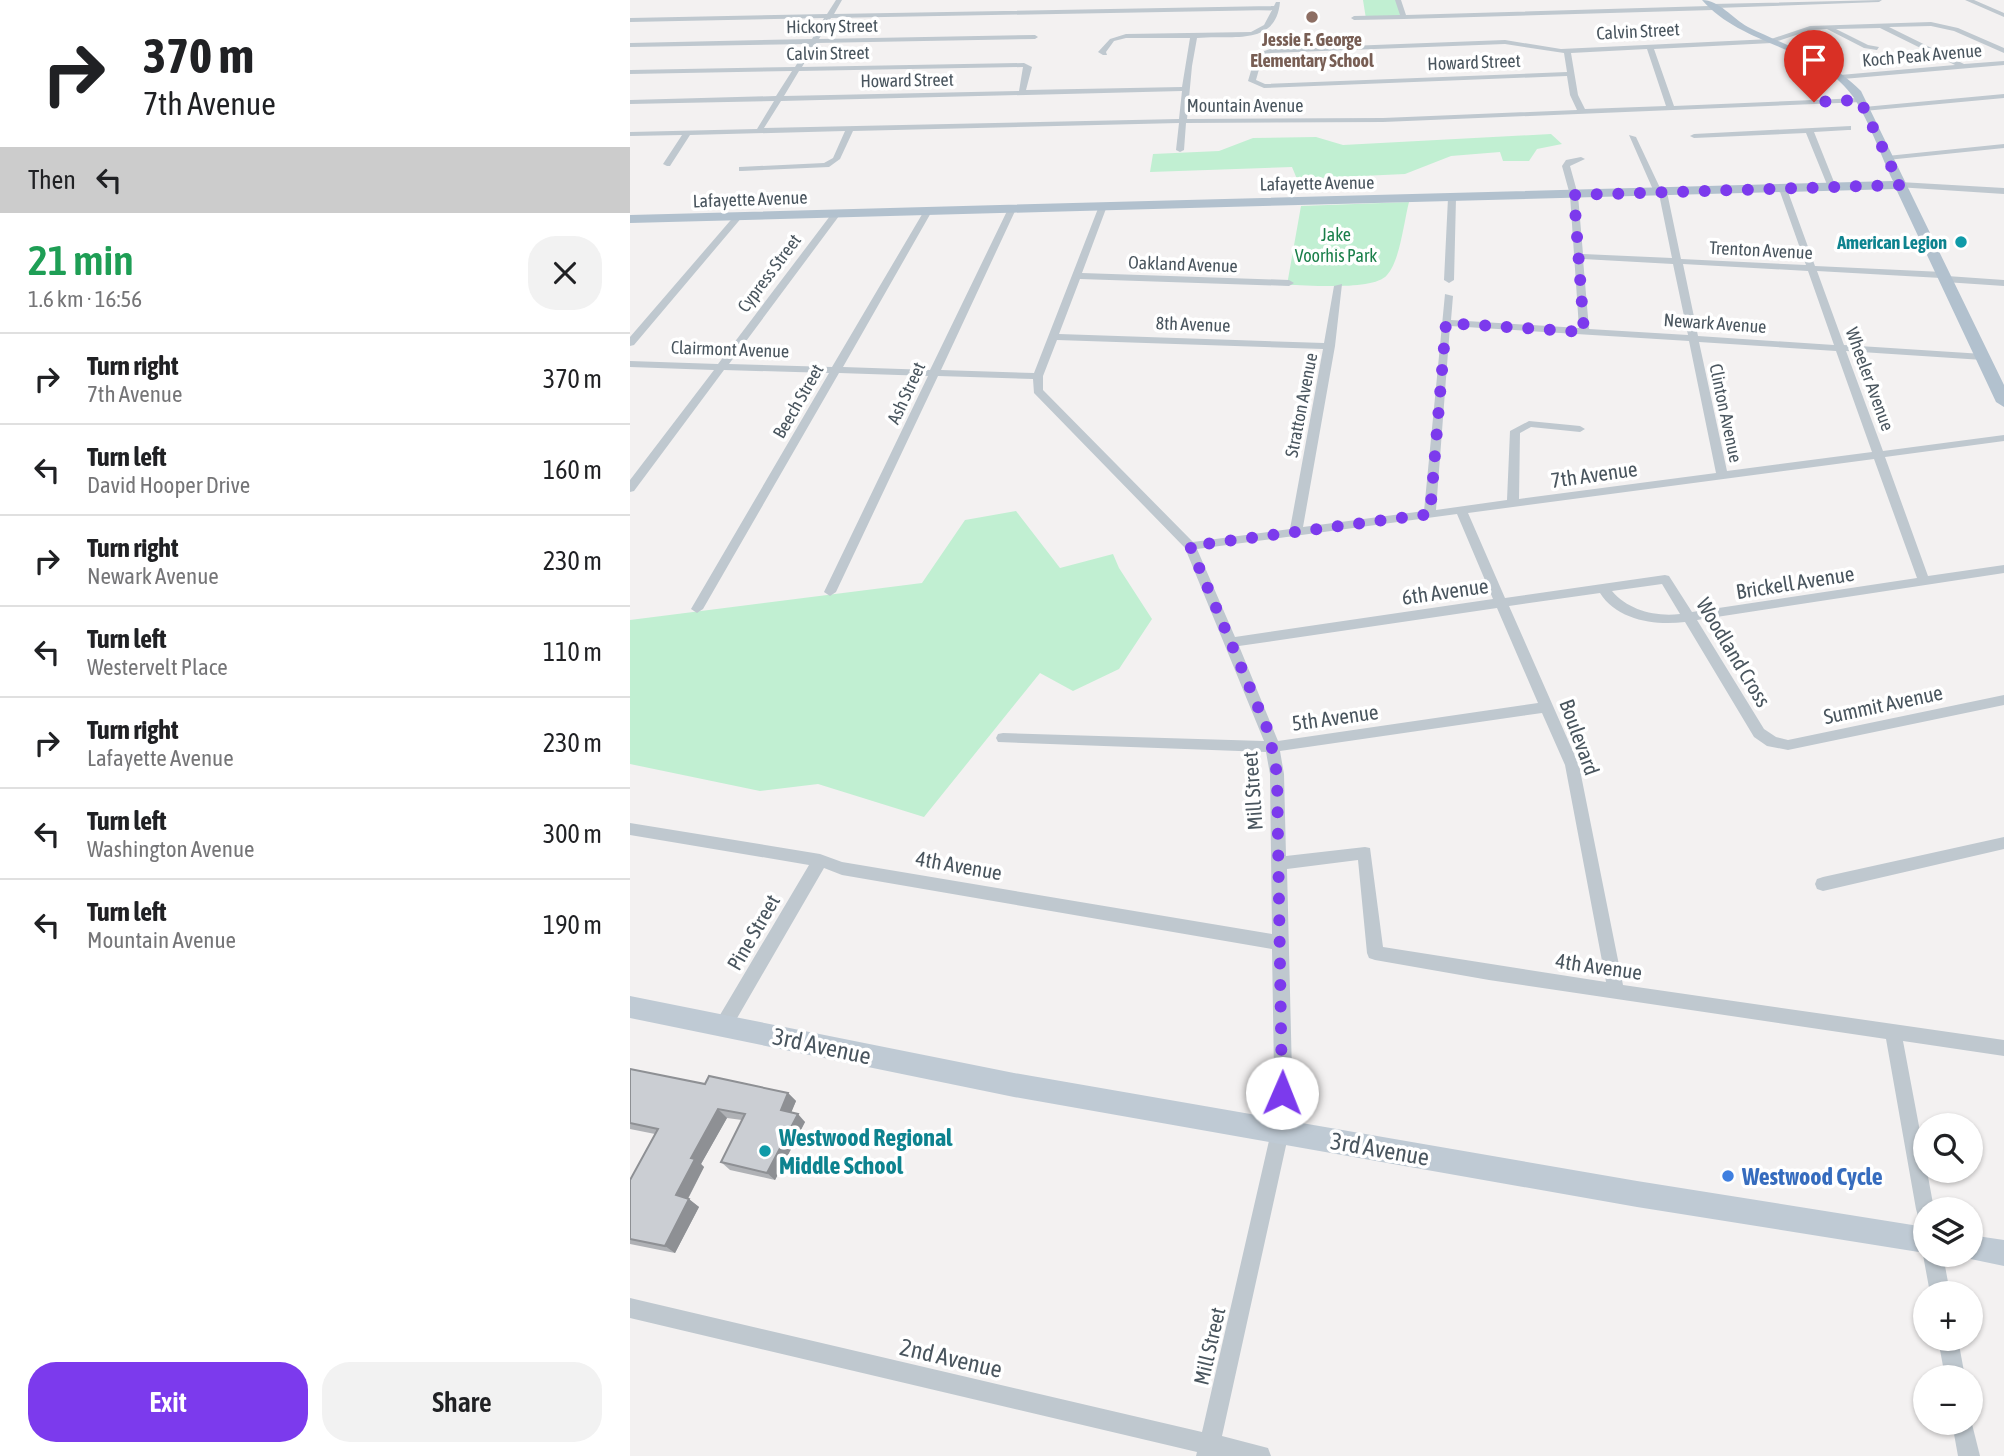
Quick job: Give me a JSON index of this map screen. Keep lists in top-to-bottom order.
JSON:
{
  "streets": {
    "main road": ["Lafayette Avenue", "3rd Avenue"],
    "street": [
      "Hickory Street",
      "Calvin Street",
      "Koch Peak Avenue",
      "Howard Street",
      "Mountain Avenue",
      "Trenton Avenue",
      "Oakland Avenue",
      "Cypress Street",
      "Newark Avenue",
      "8th Avenue",
      "Clairmont Avenue",
      "Wheeler Avenue",
      "Ash Street",
      "Beech Street",
      "Stratton Avenue",
      "Clinton Avenue",
      "7th Avenue",
      "Brickell Avenue",
      "6th Avenue",
      "Woodland Cross",
      "Summit Avenue",
      "5th Avenue",
      "Boulevard",
      "Mill Street",
      "4th Avenue",
      "Pine Street",
      "2nd Avenue"
    ]
  },
  "crossings": [
    ["Calvin Street", "Howard Street"],
    ["Lafayette Avenue", "Cypress Street"],
    ["Lafayette Avenue", "Wheeler Avenue"],
    ["Lafayette Avenue", "Ash Street"],
    ["Lafayette Avenue", "Beech Street"],
    ["Lafayette Avenue", "Clinton Avenue"],
    ["Trenton Avenue", "Wheeler Avenue"],
    ["Trenton Avenue", "Clinton Avenue"],
    ["Cypress Street", "Clairmont Avenue"],
    ["Newark Avenue", "Wheeler Avenue"],
    ["Newark Avenue", "Clinton Avenue"],
    ["8th Avenue", "Stratton Avenue"],
    ["Clairmont Avenue", "Ash Street"],
    ["Clairmont Avenue", "Beech Street"],
    ["Clairmont Avenue", "Mill Street"],
    ["Wheeler Avenue", "7th Avenue"],
    ["Wheeler Avenue", "Brickell Avenue"],
    ["Stratton Avenue", "7th Avenue"],
    ["Clinton Avenue", "7th Avenue"],
    ["7th Avenue", "Boulevard"],
    ["7th Avenue", "Mill Street"],
    ["Brickell Avenue", "6th Avenue"],
    ["Brickell Avenue", "Woodland Cross"],
    ["6th Avenue", "Woodland Cross"],
    ["6th Avenue", "Boulevard"],
    ["6th Avenue", "Mill Street"],
    ["Woodland Cross", "Summit Avenue"],
    ["5th Avenue", "Boulevard"],
    ["5th Avenue", "Mill Street"],
    ["Boulevard", "4th Avenue"],
    ["Mill Street", "4th Avenue"],
    ["Mill Street", "3rd Avenue"],
    ["Mill Street", "2nd Avenue"],
    ["4th Avenue", "Pine Street"],
    ["Pine Street", "3rd Avenue"]
  ],
  "parks": ["Jake Voorhis Park"],
  "places": [
    "Jessie F. George Elementary School",
    "American Legion",
    "Westwood Regional Middle School",
    "Westwood Cycle"
  ],
  "page": {
    "turn": ["370 m", "7th Avenue"],
    "then": "Then",
    "heading": ["21 min", "1.6 km · 16:56"],
    "list": [
      {
        "name": "Turn right",
        "note": "7th Avenue",
        "value": "370 m"
      },
      {
        "name": "Turn left",
        "note": "David Hooper Drive",
        "value": "160 m"
      },
      {
        "name": "Turn right",
        "note": "Newark Avenue",
        "value": "230 m"
      },
      {
        "name": "Turn left",
        "note": "Westervelt Place",
        "value": "110 m"
      },
      {
        "name": "Turn right",
        "note": "Lafayette Avenue",
        "value": "230 m"
      },
      {
        "name": "Turn left",
        "note": "Washington Avenue",
        "value": "300 m"
      },
      {
        "name": "Turn left",
        "note": "Mountain Avenue",
        "value": "190 m"
      }
    ],
    "map_buttons": ["+", "−"],
    "buttons": ["Exit", "Share"]
  }
}
